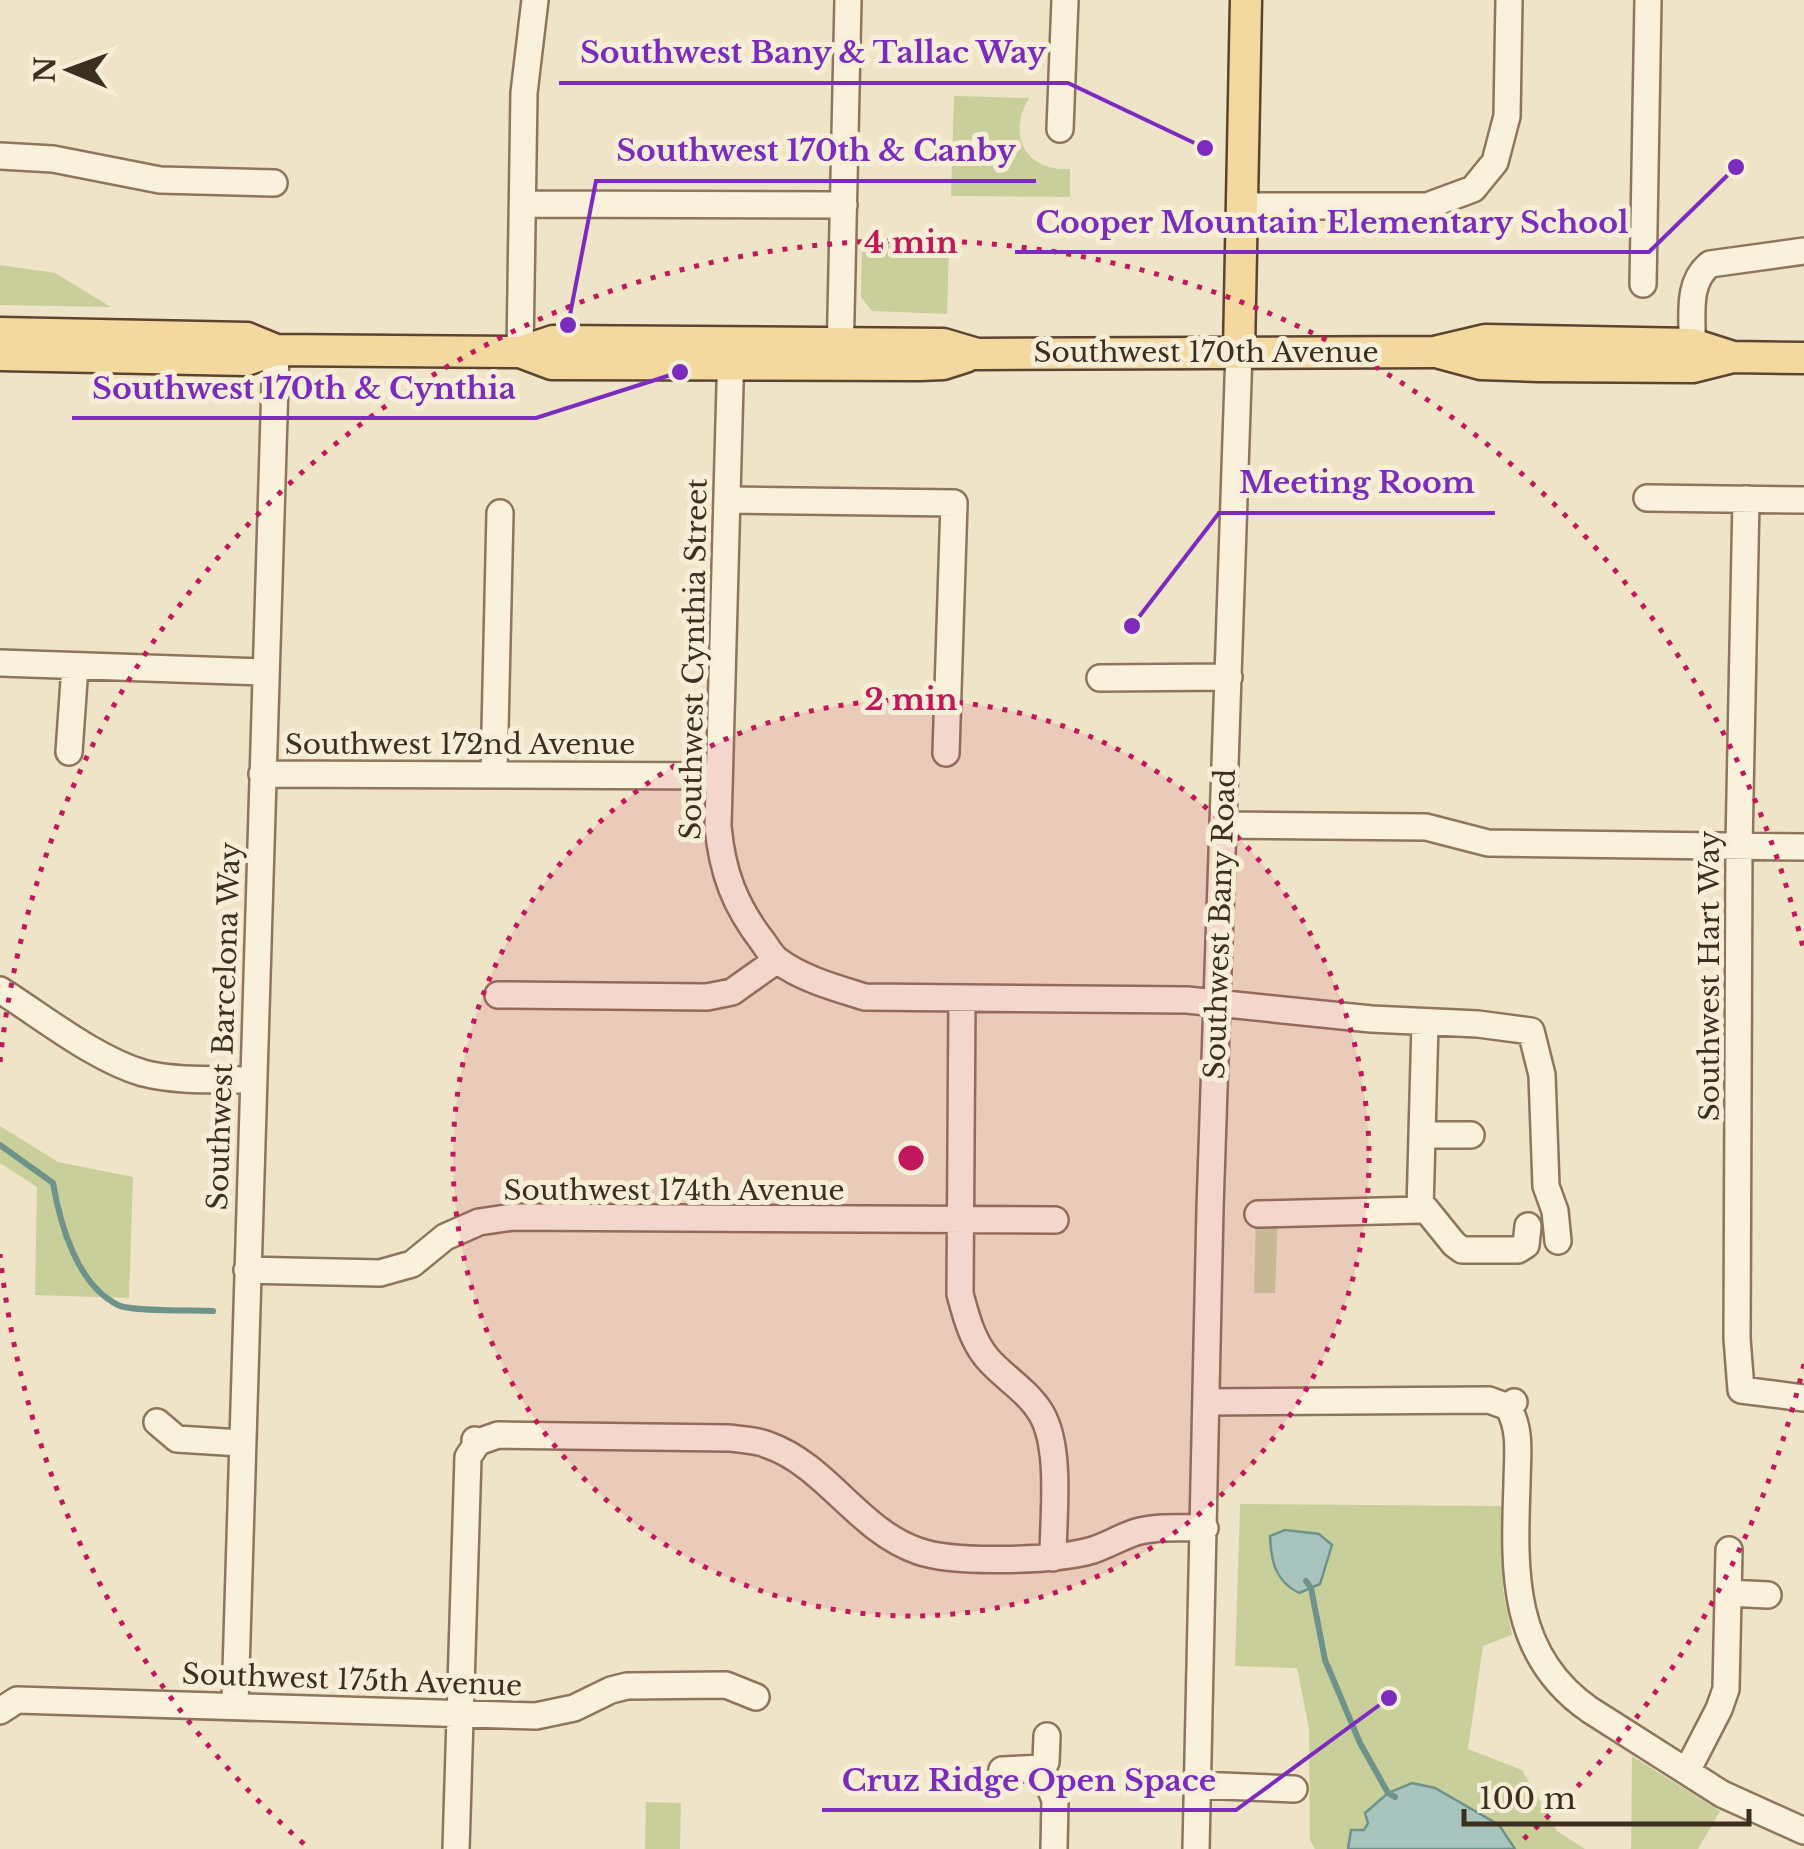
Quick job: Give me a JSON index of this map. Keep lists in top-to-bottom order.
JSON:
{
  "streets": {
    "main road": ["Southwest 170th Avenue", "Southwest Bany Road"],
    "street": [
      "Southwest Cynthia Street",
      "Southwest 172nd Avenue",
      "Southwest Hart Way",
      "Southwest Barcelona Way",
      "Southwest 174th Avenue",
      "Southwest 175th Avenue"
    ]
  },
  "crossings": [
    ["Southwest 170th Avenue", "Southwest Cynthia Street"],
    ["Southwest 170th Avenue", "Southwest Bany Road"],
    ["Southwest 170th Avenue", "Southwest Barcelona Way"],
    ["Southwest Cynthia Street", "Southwest 172nd Avenue"],
    ["Southwest 172nd Avenue", "Southwest Barcelona Way"],
    ["Southwest Barcelona Way", "Southwest 174th Avenue"],
    ["Southwest Barcelona Way", "Southwest 175th Avenue"]
  ],
  "places": [
    "Southwest Bany & Tallac Way",
    "Cooper Mountain Elementary School",
    "Southwest 170th & Canby",
    "Southwest 170th & Cynthia",
    "Meeting Room",
    "Cruz Ridge Open Space"
  ],
  "scale_bar": "100 m",
  "north": "left",
  "rings": ["4 min", "2 min"]
}
